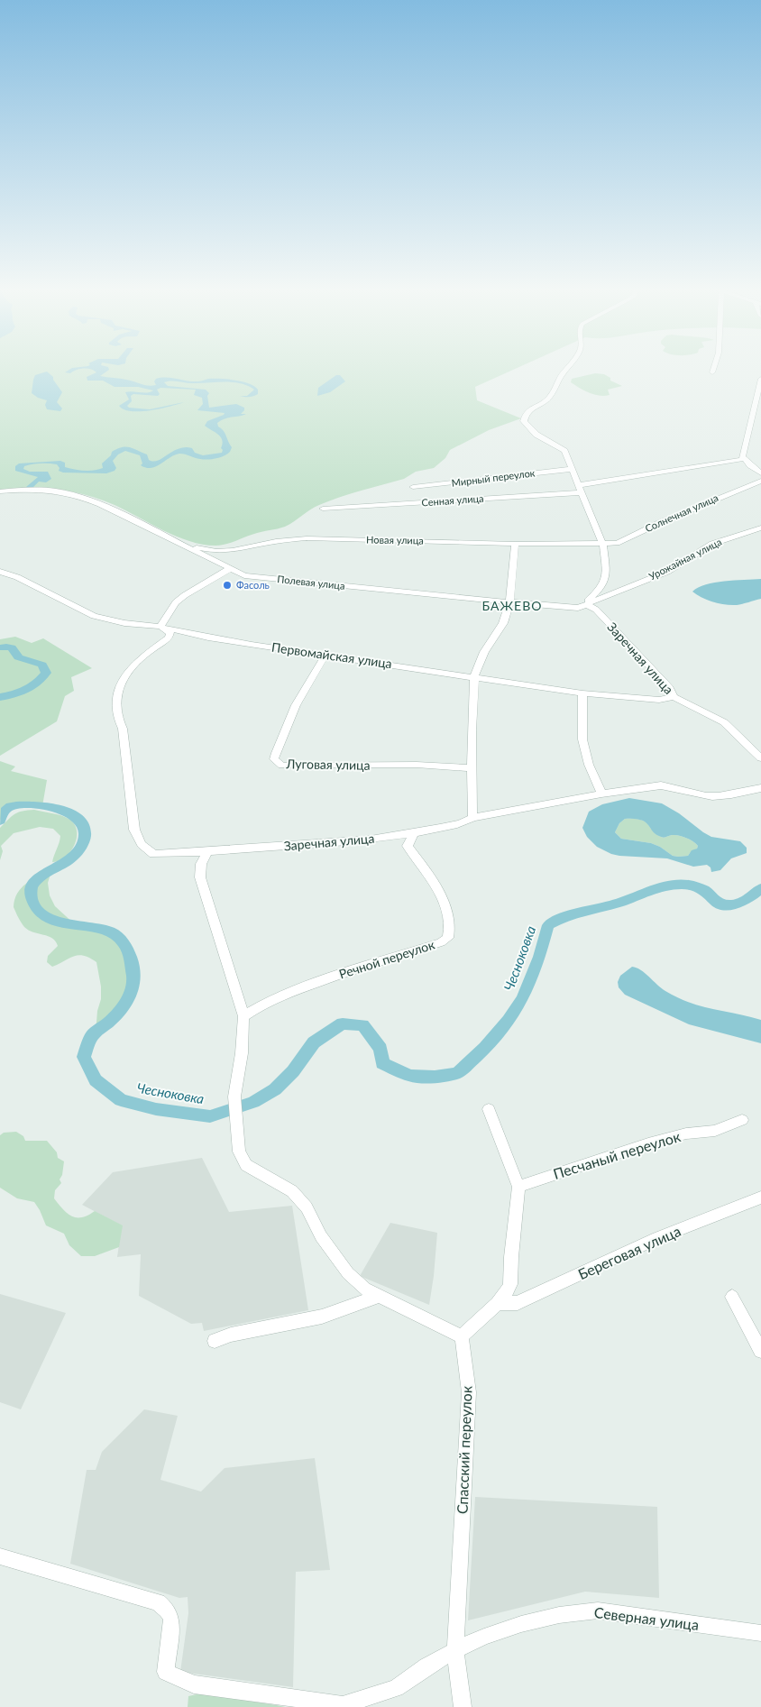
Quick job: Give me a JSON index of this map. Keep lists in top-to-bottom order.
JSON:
{
  "streets": {
    "street": [
      "Мирный переулок",
      "Сенная улица",
      "Солнечная улица",
      "Новая улица",
      "Урожайная улица",
      "Полевая улица",
      "Первомайская улица",
      "Заречная улица",
      "Луговая улица",
      "Речной переулок",
      "Песчаный переулок",
      "Береговая улица",
      "Спасский переулок",
      "Северная улица"
    ]
  },
  "crossings": [
    ["Солнечная улица", "Новая улица"],
    ["Новая улица", "Полевая улица"],
    ["Урожайная улица", "Полевая улица"],
    ["Урожайная улица", "Заречная улица"],
    ["Полевая улица", "Заречная улица"],
    ["Первомайская улица", "Заречная улица"],
    ["Первомайская улица", "Луговая улица"],
    ["Заречная улица", "Речной переулок"],
    ["Спасский переулок", "Северная улица"]
  ],
  "districts": ["БАЖЕВО"],
  "water": ["Чесноковка"],
  "places": ["Фасоль"]
}
